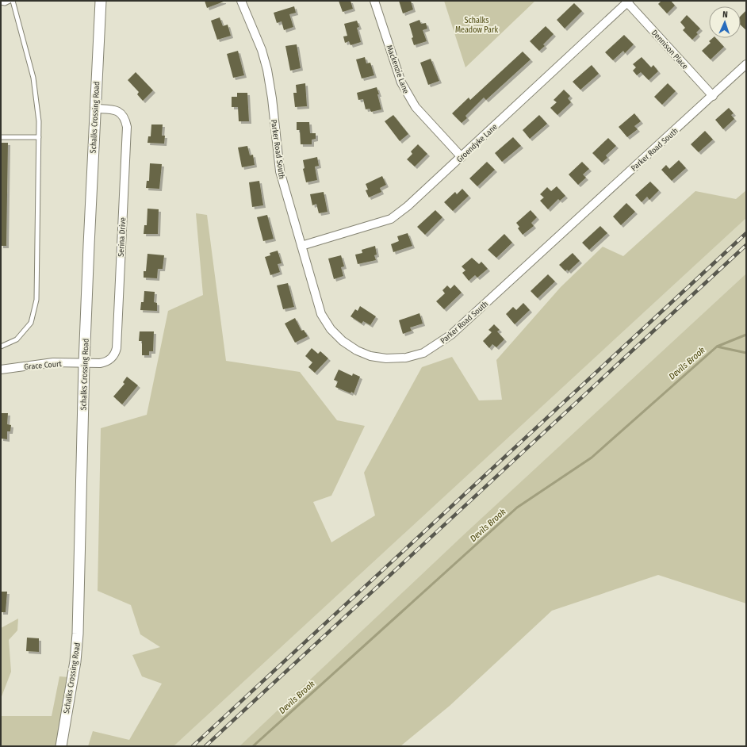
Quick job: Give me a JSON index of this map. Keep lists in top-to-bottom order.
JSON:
{
  "streets": {
    "street": [
      "Dennison Place",
      "Mackenzie Lane",
      "Schalks Crossing Road",
      "Groendyke Lane",
      "Parker Road South",
      "Serina Drive",
      "Grace Court"
    ]
  },
  "crossings": [
    ["Dennison Place", "Groendyke Lane"],
    ["Dennison Place", "Parker Road South"],
    ["Mackenzie Lane", "Groendyke Lane"],
    ["Schalks Crossing Road", "Serina Drive"],
    ["Schalks Crossing Road", "Grace Court"],
    ["Groendyke Lane", "Parker Road South"],
    ["Serina Drive", "Grace Court"]
  ],
  "water": ["Devils Brook"],
  "parks": ["Schalks Meadow Park"],
  "north": "top"
}
